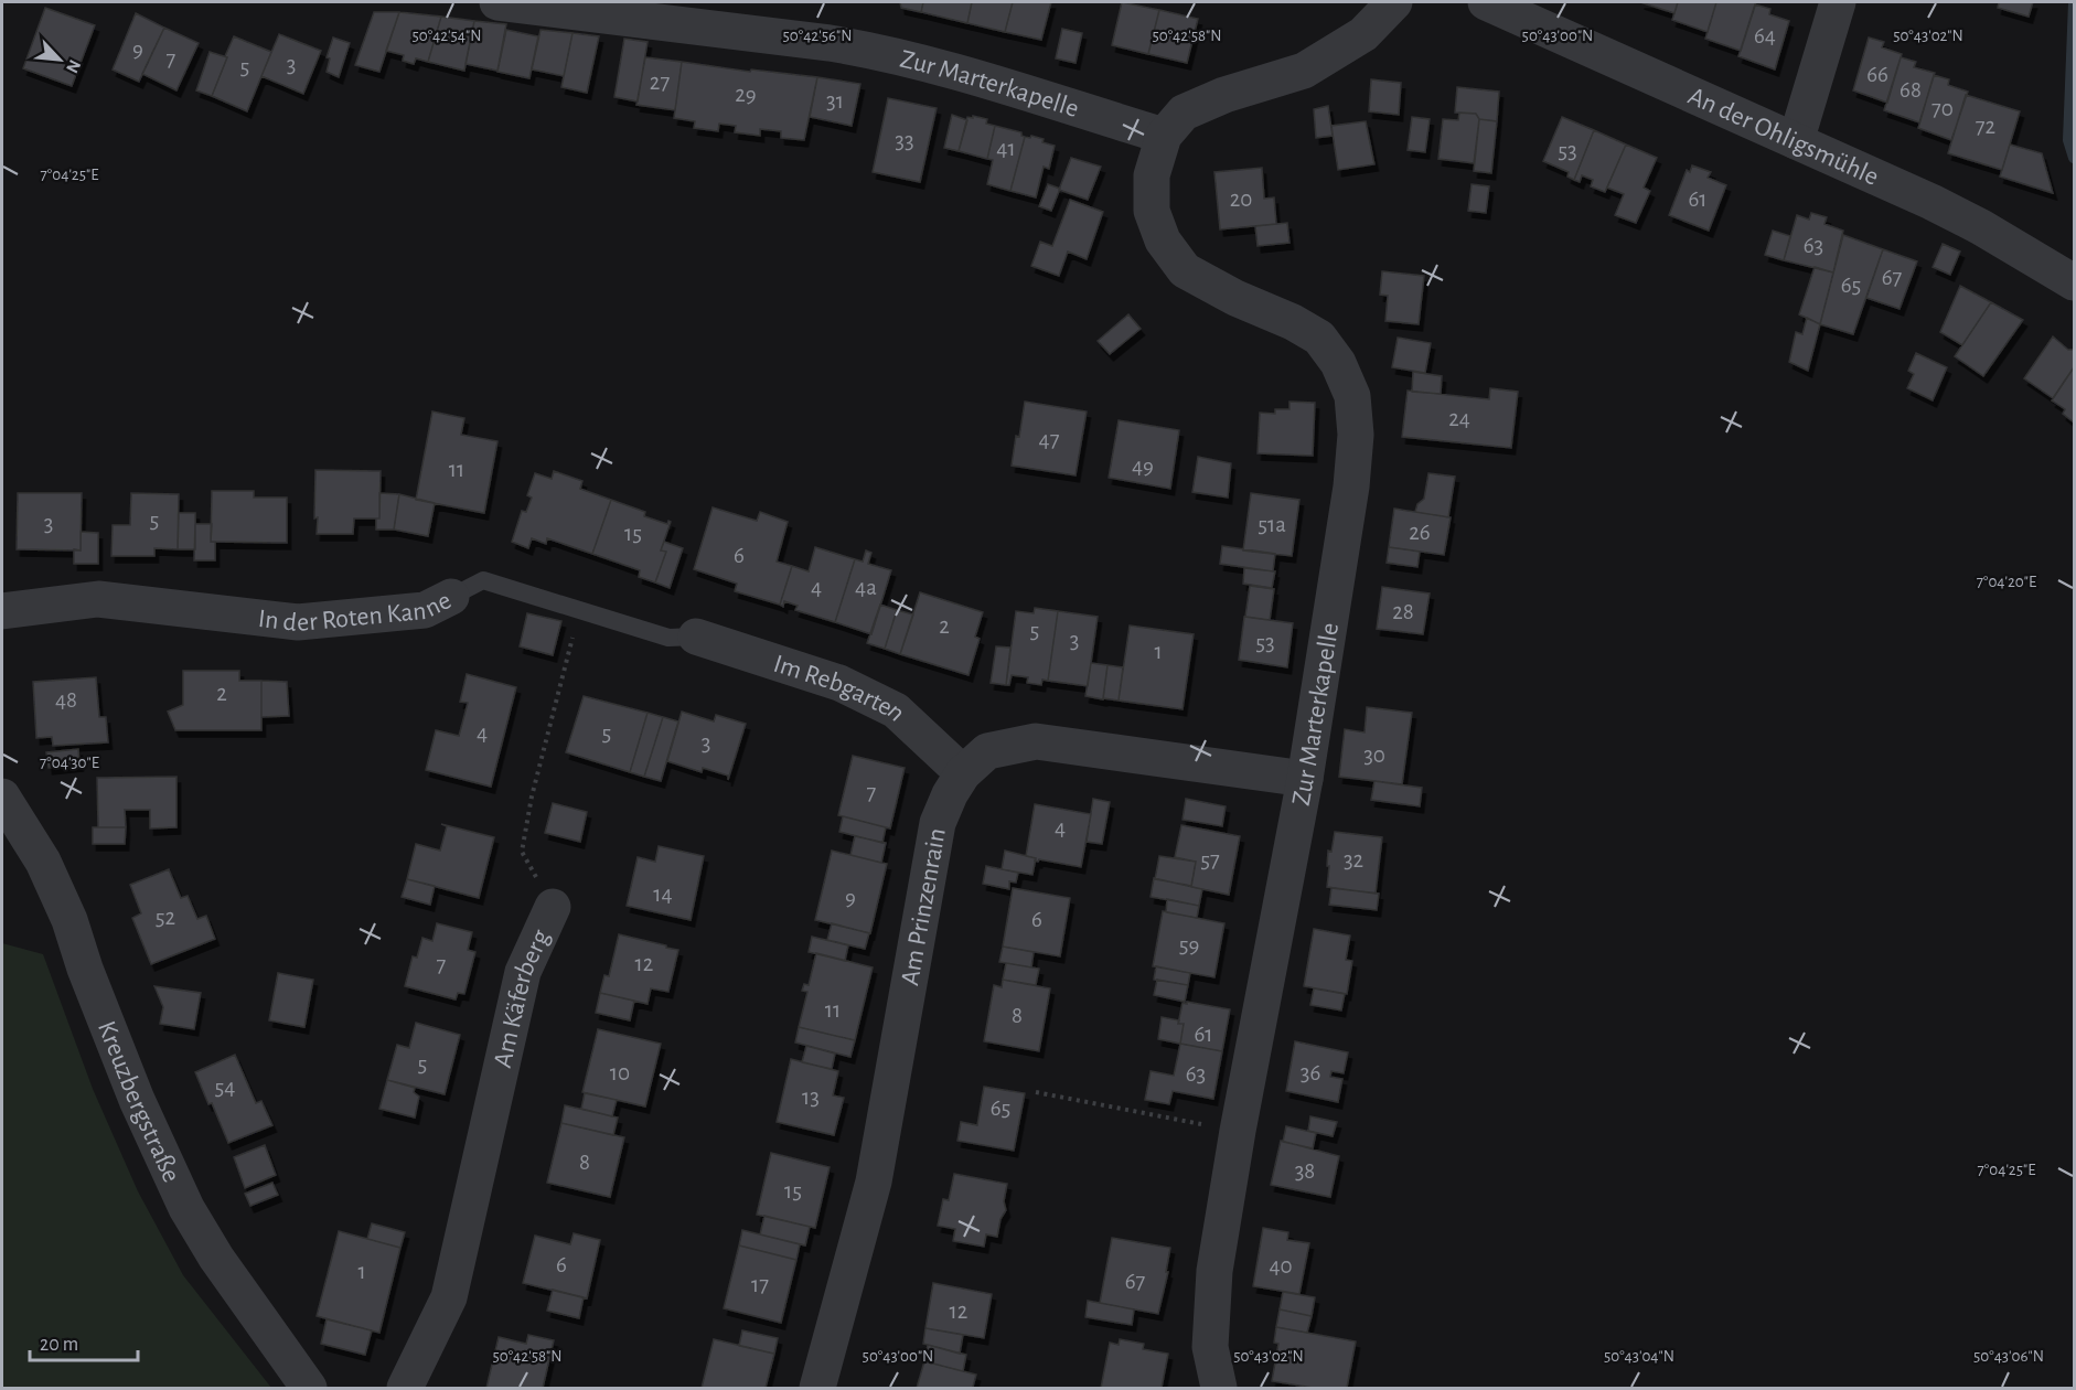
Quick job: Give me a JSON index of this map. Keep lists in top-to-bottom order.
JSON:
{
  "streets": {
    "street": [
      "Zur Marterkapelle",
      "An der Ohligsmühle",
      "In der Roten Kanne",
      "Im Rebgarten",
      "Am Prinzenrain",
      "Am Käferberg",
      "Kreuzbergstraße"
    ]
  },
  "crossings": [
    ["Zur Marterkapelle", "Am Prinzenrain"],
    ["In der Roten Kanne", "Im Rebgarten"],
    ["In der Roten Kanne", "Am Käferberg"],
    ["Im Rebgarten", "Am Prinzenrain"]
  ],
  "house_numbers": [
    "64",
    "9",
    "7",
    "3",
    "5",
    "66",
    "27",
    "68",
    "29",
    "31",
    "70",
    "72",
    "33",
    "41",
    "53",
    "20",
    "61",
    "63",
    "67",
    "65",
    "24",
    "47",
    "49",
    "11",
    "5",
    "3",
    "51a",
    "26",
    "15",
    "6",
    "4",
    "4a",
    "28",
    "2",
    "5",
    "3",
    "53",
    "1",
    "2",
    "48",
    "4",
    "5",
    "3",
    "30",
    "7",
    "4",
    "57",
    "32",
    "14",
    "9",
    "52",
    "6",
    "59",
    "12",
    "7",
    "11",
    "8",
    "61",
    "5",
    "10",
    "36",
    "63",
    "54",
    "13",
    "65",
    "8",
    "38",
    "15",
    "6",
    "40",
    "1",
    "67",
    "17",
    "12"
  ],
  "scale_bar": "20 m",
  "north": "bottom right",
  "coordinates": [
    "50°42'54\"N",
    "50°42'56\"N",
    "50°42'58\"N",
    "50°43'00\"N",
    "50°43'02\"N",
    "7°04'25\"E",
    "7°04'20\"E",
    "7°04'30\"E",
    "50°43'04\"N",
    "50°43'06\"N"
  ]
}
